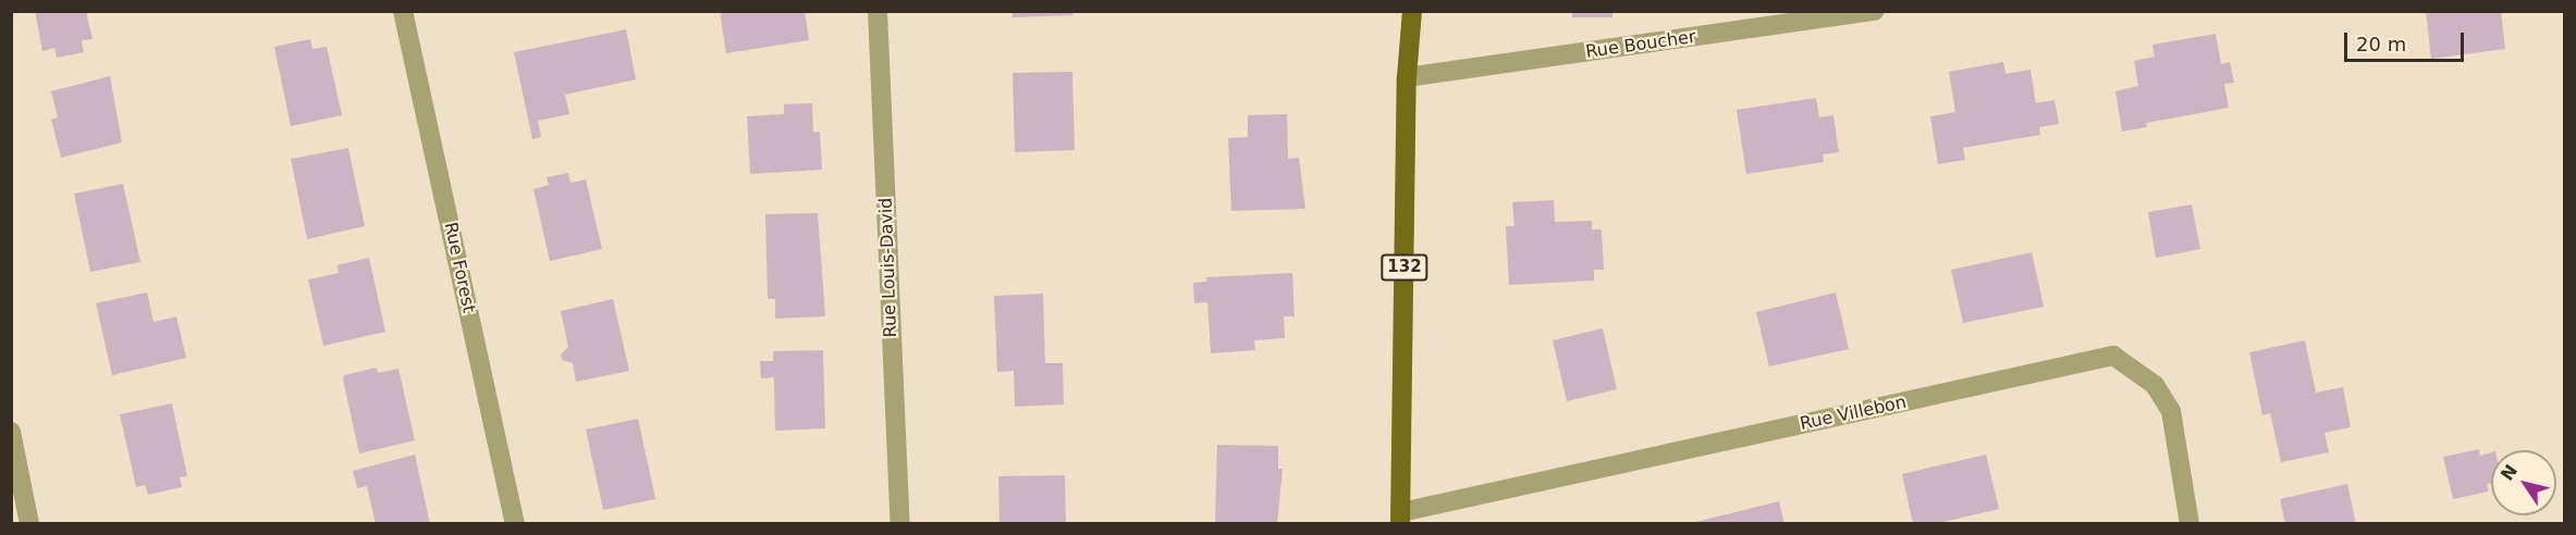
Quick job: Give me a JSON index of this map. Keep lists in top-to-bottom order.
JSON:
{
  "streets": {
    "main road": ["132"],
    "street": [
      "Rue Boucher",
      "Rue Forest",
      "Rue Louis-David",
      "Rue Villebon"
    ]
  },
  "crossings": [
    ["Rue Boucher", "132"],
    ["132", "Rue Villebon"]
  ],
  "scale_bar": "20 m",
  "north": "top left"
}
